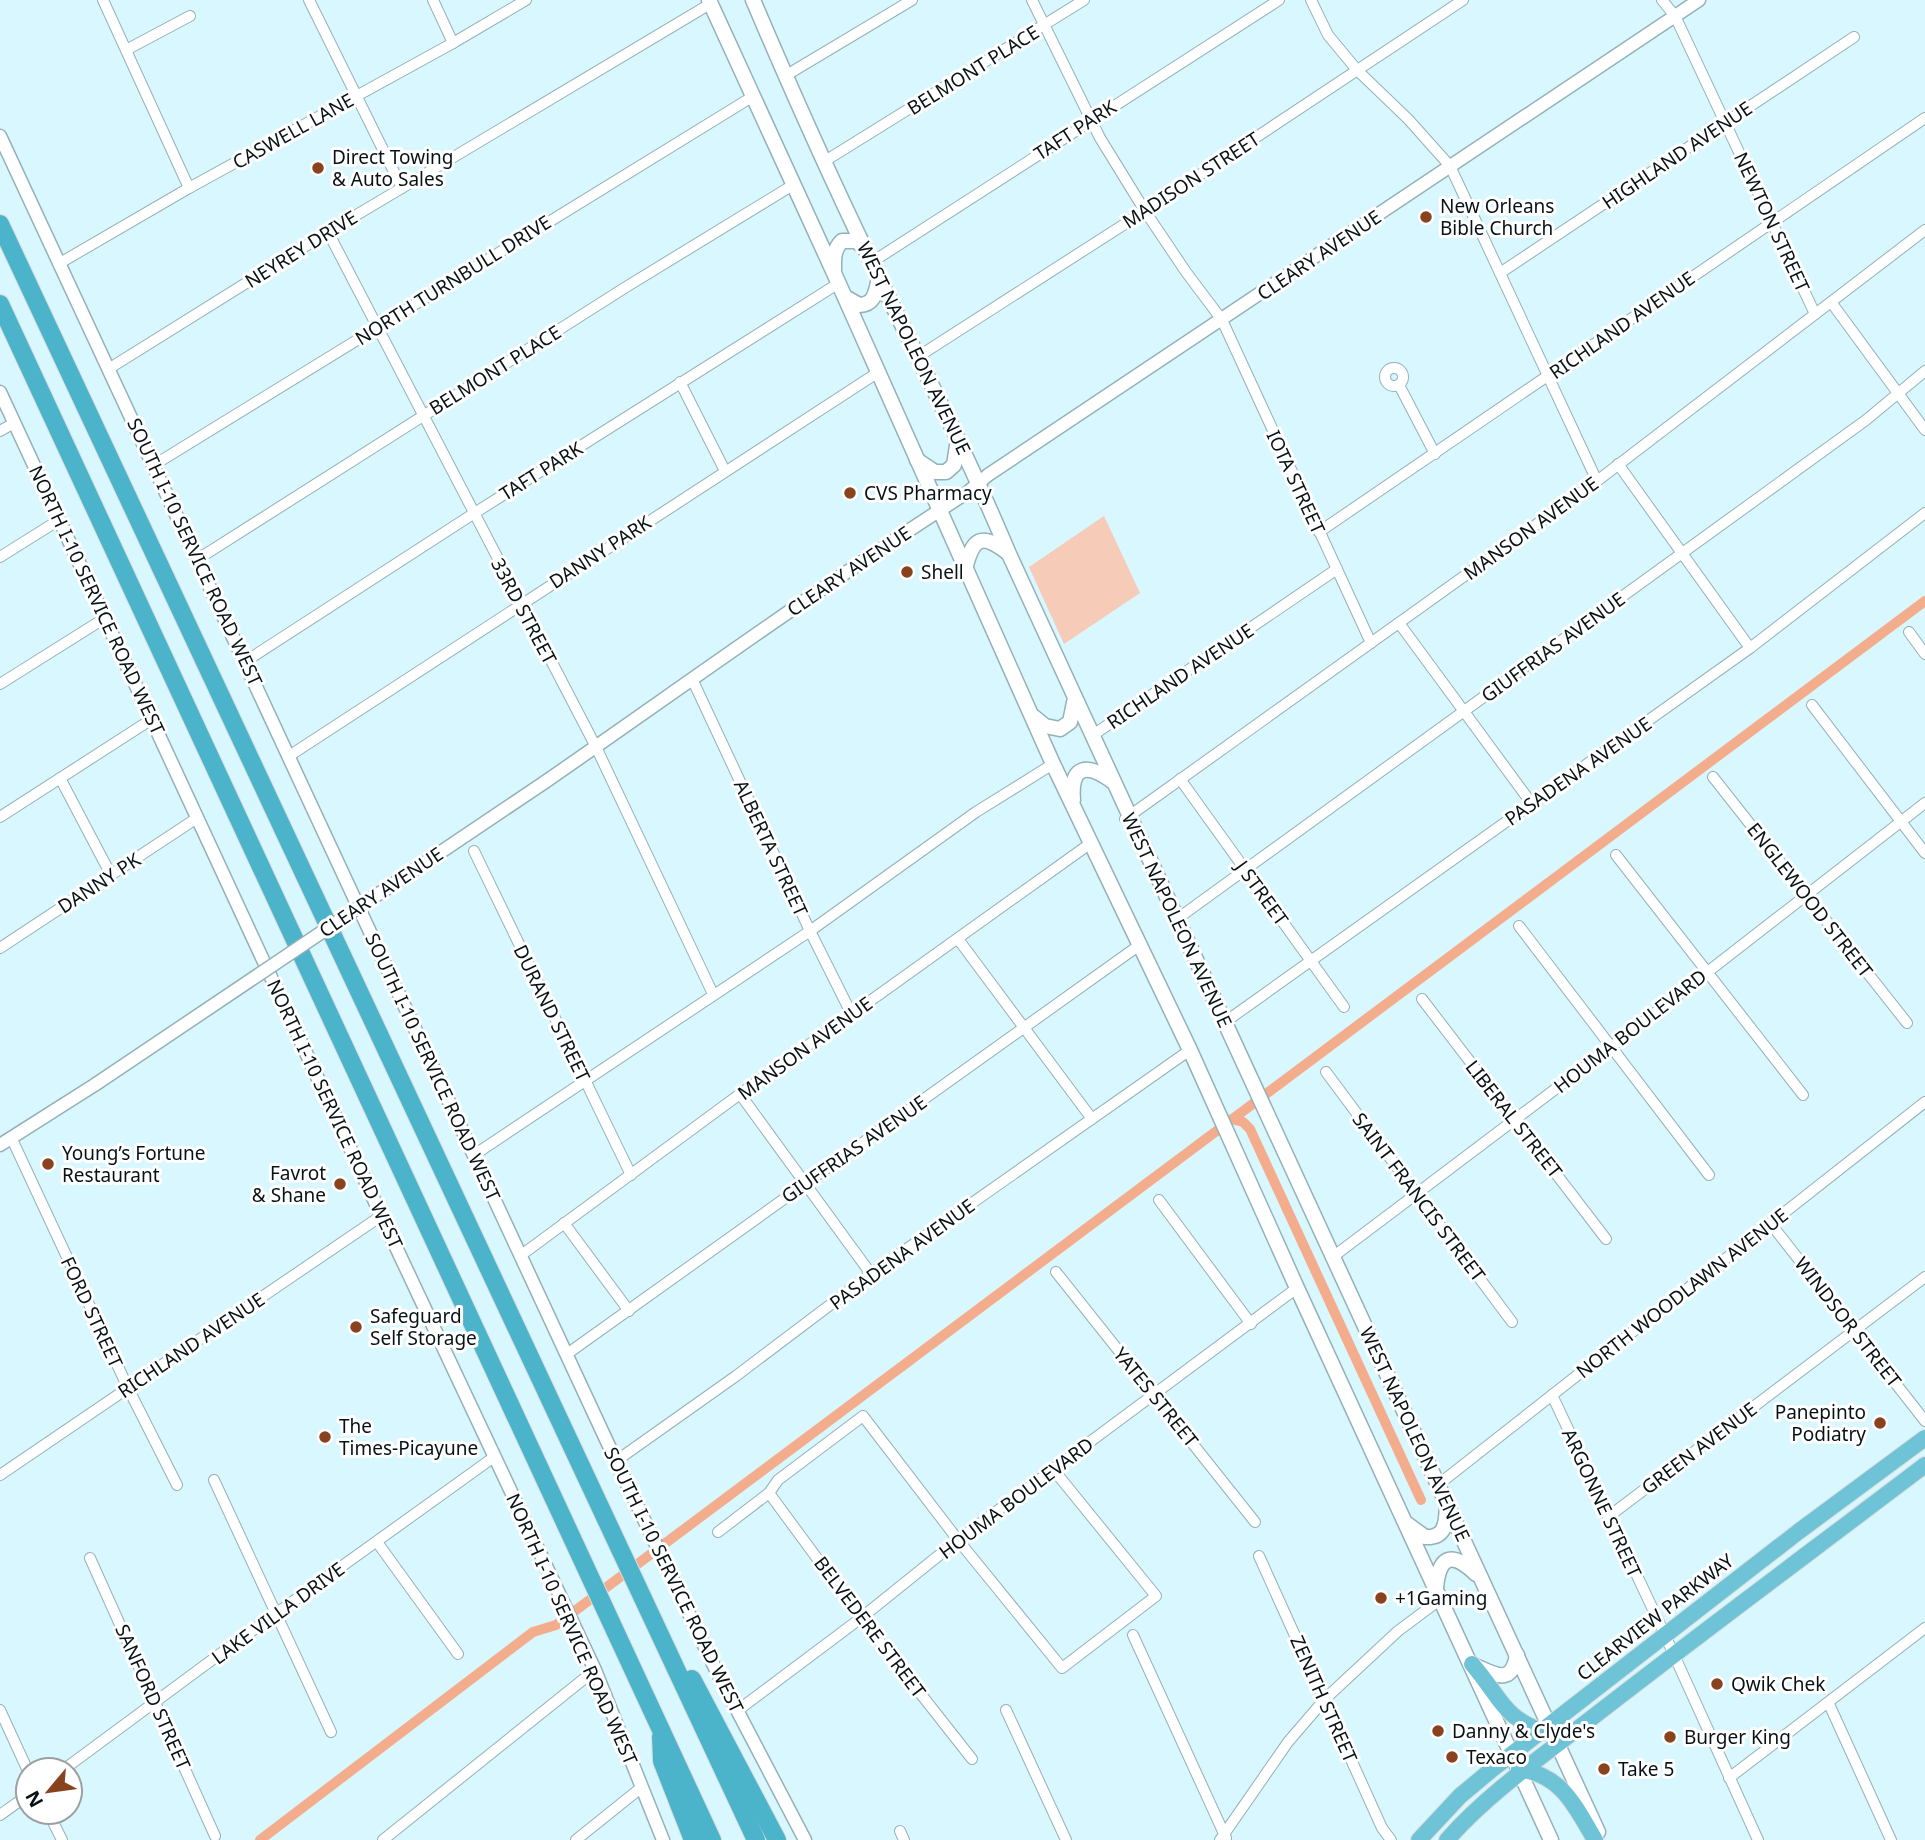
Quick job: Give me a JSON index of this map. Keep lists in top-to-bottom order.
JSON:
{
  "streets": {
    "highway": ["CLEARVIEW PARKWAY"],
    "main road": ["WEST NAPOLEON AVENUE"],
    "street": [
      "BELMONT PLACE",
      "TAFT PARK",
      "CASWELL LANE",
      "HIGHLAND AVENUE",
      "MADISON STREET",
      "NEWTON STREET",
      "NEYREY DRIVE",
      "CLEARY AVENUE",
      "NORTH TURNBULL DRIVE",
      "RICHLAND AVENUE",
      "IOTA STREET",
      "MANSON AVENUE",
      "SOUTH I-10 SERVICE ROAD WEST",
      "DANNY PARK",
      "NORTH I-10 SERVICE ROAD WEST",
      "33RD STREET",
      "GIUFFRIAS AVENUE",
      "PASADENA AVENUE",
      "ALBERTA STREET",
      "DANNY PK",
      "J STREET",
      "ENGLEWOOD STREET",
      "DURAND STREET",
      "HOUMA BOULEVARD",
      "LIBERAL STREET",
      "SAINT FRANCIS STREET",
      "NORTH WOODLAWN AVENUE",
      "FORD STREET",
      "WINDSOR STREET",
      "YATES STREET",
      "GREEN AVENUE",
      "ARGONNE STREET",
      "LAKE VILLA DRIVE",
      "BELVEDERE STREET",
      "SANFORD STREET",
      "ZENITH STREET"
    ]
  },
  "crossings": [
    ["BELMONT PLACE", "WEST NAPOLEON AVENUE"],
    ["BELMONT PLACE", "IOTA STREET"],
    ["BELMONT PLACE", "SOUTH I-10 SERVICE ROAD WEST"],
    ["BELMONT PLACE", "33RD STREET"],
    ["TAFT PARK", "WEST NAPOLEON AVENUE"],
    ["TAFT PARK", "IOTA STREET"],
    ["TAFT PARK", "SOUTH I-10 SERVICE ROAD WEST"],
    ["TAFT PARK", "33RD STREET"],
    ["CASWELL LANE", "SOUTH I-10 SERVICE ROAD WEST"],
    ["HIGHLAND AVENUE", "NEWTON STREET"],
    ["MADISON STREET", "WEST NAPOLEON AVENUE"],
    ["MADISON STREET", "IOTA STREET"],
    ["NEWTON STREET", "CLEARY AVENUE"],
    ["NEWTON STREET", "RICHLAND AVENUE"],
    ["NEWTON STREET", "MANSON AVENUE"],
    ["NEYREY DRIVE", "WEST NAPOLEON AVENUE"],
    ["NEYREY DRIVE", "SOUTH I-10 SERVICE ROAD WEST"],
    ["NEYREY DRIVE", "33RD STREET"],
    ["CLEARY AVENUE", "WEST NAPOLEON AVENUE"],
    ["CLEARY AVENUE", "IOTA STREET"],
    ["CLEARY AVENUE", "33RD STREET"],
    ["CLEARY AVENUE", "ALBERTA STREET"],
    ["CLEARY AVENUE", "FORD STREET"],
    ["NORTH TURNBULL DRIVE", "WEST NAPOLEON AVENUE"],
    ["NORTH TURNBULL DRIVE", "SOUTH I-10 SERVICE ROAD WEST"],
    ["NORTH TURNBULL DRIVE", "33RD STREET"],
    ["RICHLAND AVENUE", "WEST NAPOLEON AVENUE"],
    ["RICHLAND AVENUE", "IOTA STREET"],
    ["RICHLAND AVENUE", "NORTH I-10 SERVICE ROAD WEST"],
    ["RICHLAND AVENUE", "FORD STREET"],
    ["WEST NAPOLEON AVENUE", "MANSON AVENUE"],
    ["WEST NAPOLEON AVENUE", "DANNY PARK"],
    ["WEST NAPOLEON AVENUE", "GIUFFRIAS AVENUE"],
    ["WEST NAPOLEON AVENUE", "PASADENA AVENUE"],
    ["WEST NAPOLEON AVENUE", "HOUMA BOULEVARD"],
    ["WEST NAPOLEON AVENUE", "NORTH WOODLAWN AVENUE"],
    ["WEST NAPOLEON AVENUE", "CLEARVIEW PARKWAY"],
    ["IOTA STREET", "MANSON AVENUE"],
    ["MANSON AVENUE", "SOUTH I-10 SERVICE ROAD WEST"],
    ["MANSON AVENUE", "ALBERTA STREET"],
    ["MANSON AVENUE", "J STREET"],
    ["MANSON AVENUE", "DURAND STREET"],
    ["SOUTH I-10 SERVICE ROAD WEST", "DANNY PARK"],
    ["SOUTH I-10 SERVICE ROAD WEST", "GIUFFRIAS AVENUE"],
    ["SOUTH I-10 SERVICE ROAD WEST", "PASADENA AVENUE"],
    ["SOUTH I-10 SERVICE ROAD WEST", "HOUMA BOULEVARD"],
    ["DANNY PARK", "33RD STREET"],
    ["NORTH I-10 SERVICE ROAD WEST", "DANNY PK"],
    ["NORTH I-10 SERVICE ROAD WEST", "LAKE VILLA DRIVE"],
    ["GIUFFRIAS AVENUE", "J STREET"],
    ["PASADENA AVENUE", "J STREET"],
    ["ENGLEWOOD STREET", "HOUMA BOULEVARD"],
    ["HOUMA BOULEVARD", "LIBERAL STREET"],
    ["HOUMA BOULEVARD", "SAINT FRANCIS STREET"],
    ["HOUMA BOULEVARD", "YATES STREET"],
    ["HOUMA BOULEVARD", "BELVEDERE STREET"],
    ["NORTH WOODLAWN AVENUE", "WINDSOR STREET"],
    ["NORTH WOODLAWN AVENUE", "ARGONNE STREET"],
    ["WINDSOR STREET", "GREEN AVENUE"],
    ["GREEN AVENUE", "ARGONNE STREET"],
    ["ARGONNE STREET", "CLEARVIEW PARKWAY"],
    ["LAKE VILLA DRIVE", "SANFORD STREET"]
  ],
  "places": [
    "Direct Towing & Auto Sales",
    "New Orleans Bible Church",
    "CVS Pharmacy",
    "Shell",
    "Young’s Fortune Restaurant",
    "Favrot & Shane",
    "Safeguard Self Storage",
    "Panepinto Podiatry",
    "The Times-Picayune",
    "+1Gaming",
    "Qwik Chek",
    "Danny & Clyde's",
    "Burger King",
    "Texaco",
    "Take 5"
  ],
  "north": "bottom left"
}
